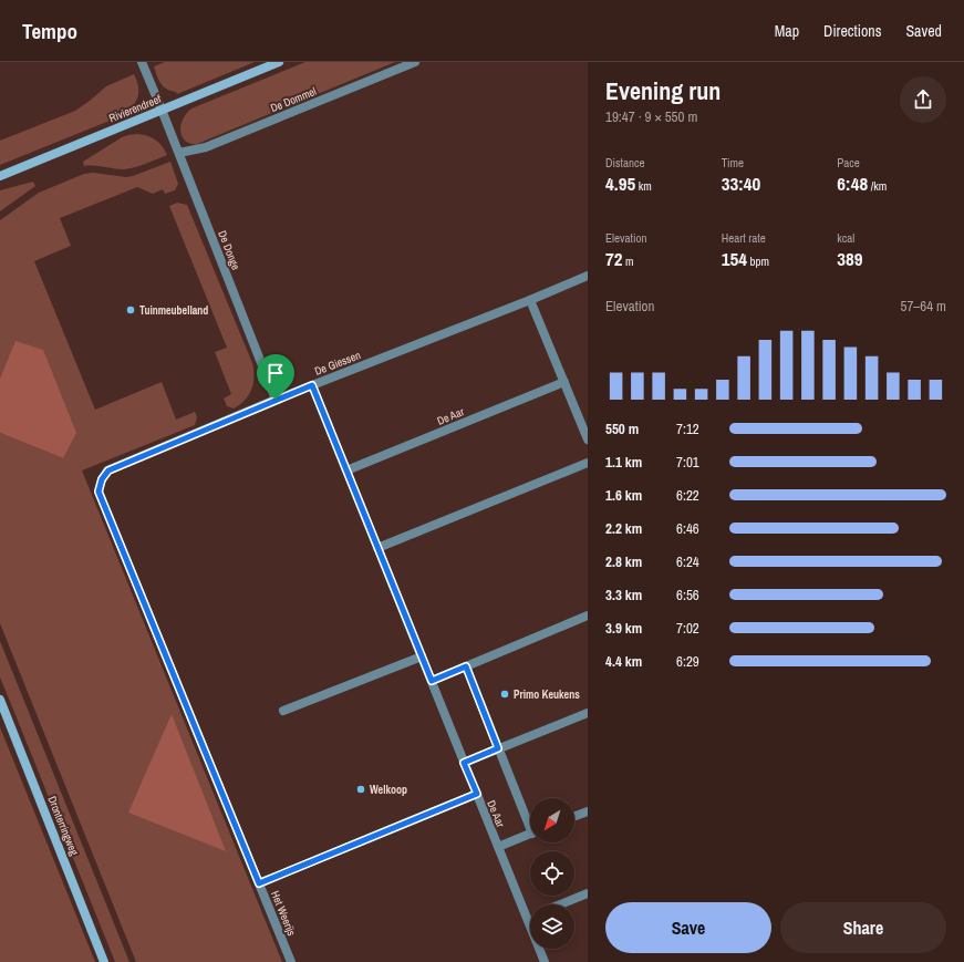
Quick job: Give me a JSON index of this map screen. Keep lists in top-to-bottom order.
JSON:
{
  "streets": {
    "main road": ["Rivierendreef", "Dronterringweg"],
    "street": [
      "De Dommel",
      "De Donge",
      "De Giessen",
      "De Aar",
      "Het Weerijs"
    ]
  },
  "crossings": [
    ["De Dommel", "De Donge"],
    ["Rivierendreef", "De Donge"],
    ["De Donge", "De Giessen"],
    ["De Giessen", "De Aar"],
    ["De Giessen", "Het Weerijs"]
  ],
  "places": ["Tuinmeubelland", "Primo Keukens", "Welkoop"],
  "north": "bottom left",
  "page": {
    "header": "Tempo",
    "nav": ["Map", "Directions", "Saved"],
    "heading": ["Evening run", "19:47 · 9 × 550 m"],
    "stats": [
      ["Distance", "4.95 km"],
      ["Time", "33:40"],
      ["Pace", "6:48 /km"],
      ["Elevation", "72 m"],
      ["Heart rate", "154 bpm"],
      ["kcal", "389"]
    ],
    "chart": ["Elevation", "57–64 m"],
    "list": [
      {
        "name": "550 m",
        "note": "7:12"
      },
      {
        "name": "1.1 km",
        "note": "7:01"
      },
      {
        "name": "1.6 km",
        "note": "6:22"
      },
      {
        "name": "2.2 km",
        "note": "6:46"
      },
      {
        "name": "2.8 km",
        "note": "6:24"
      },
      {
        "name": "3.3 km",
        "note": "6:56"
      },
      {
        "name": "3.9 km",
        "note": "7:02"
      },
      {
        "name": "4.4 km",
        "note": "6:29"
      }
    ],
    "buttons": ["Save", "Share"]
  }
}
